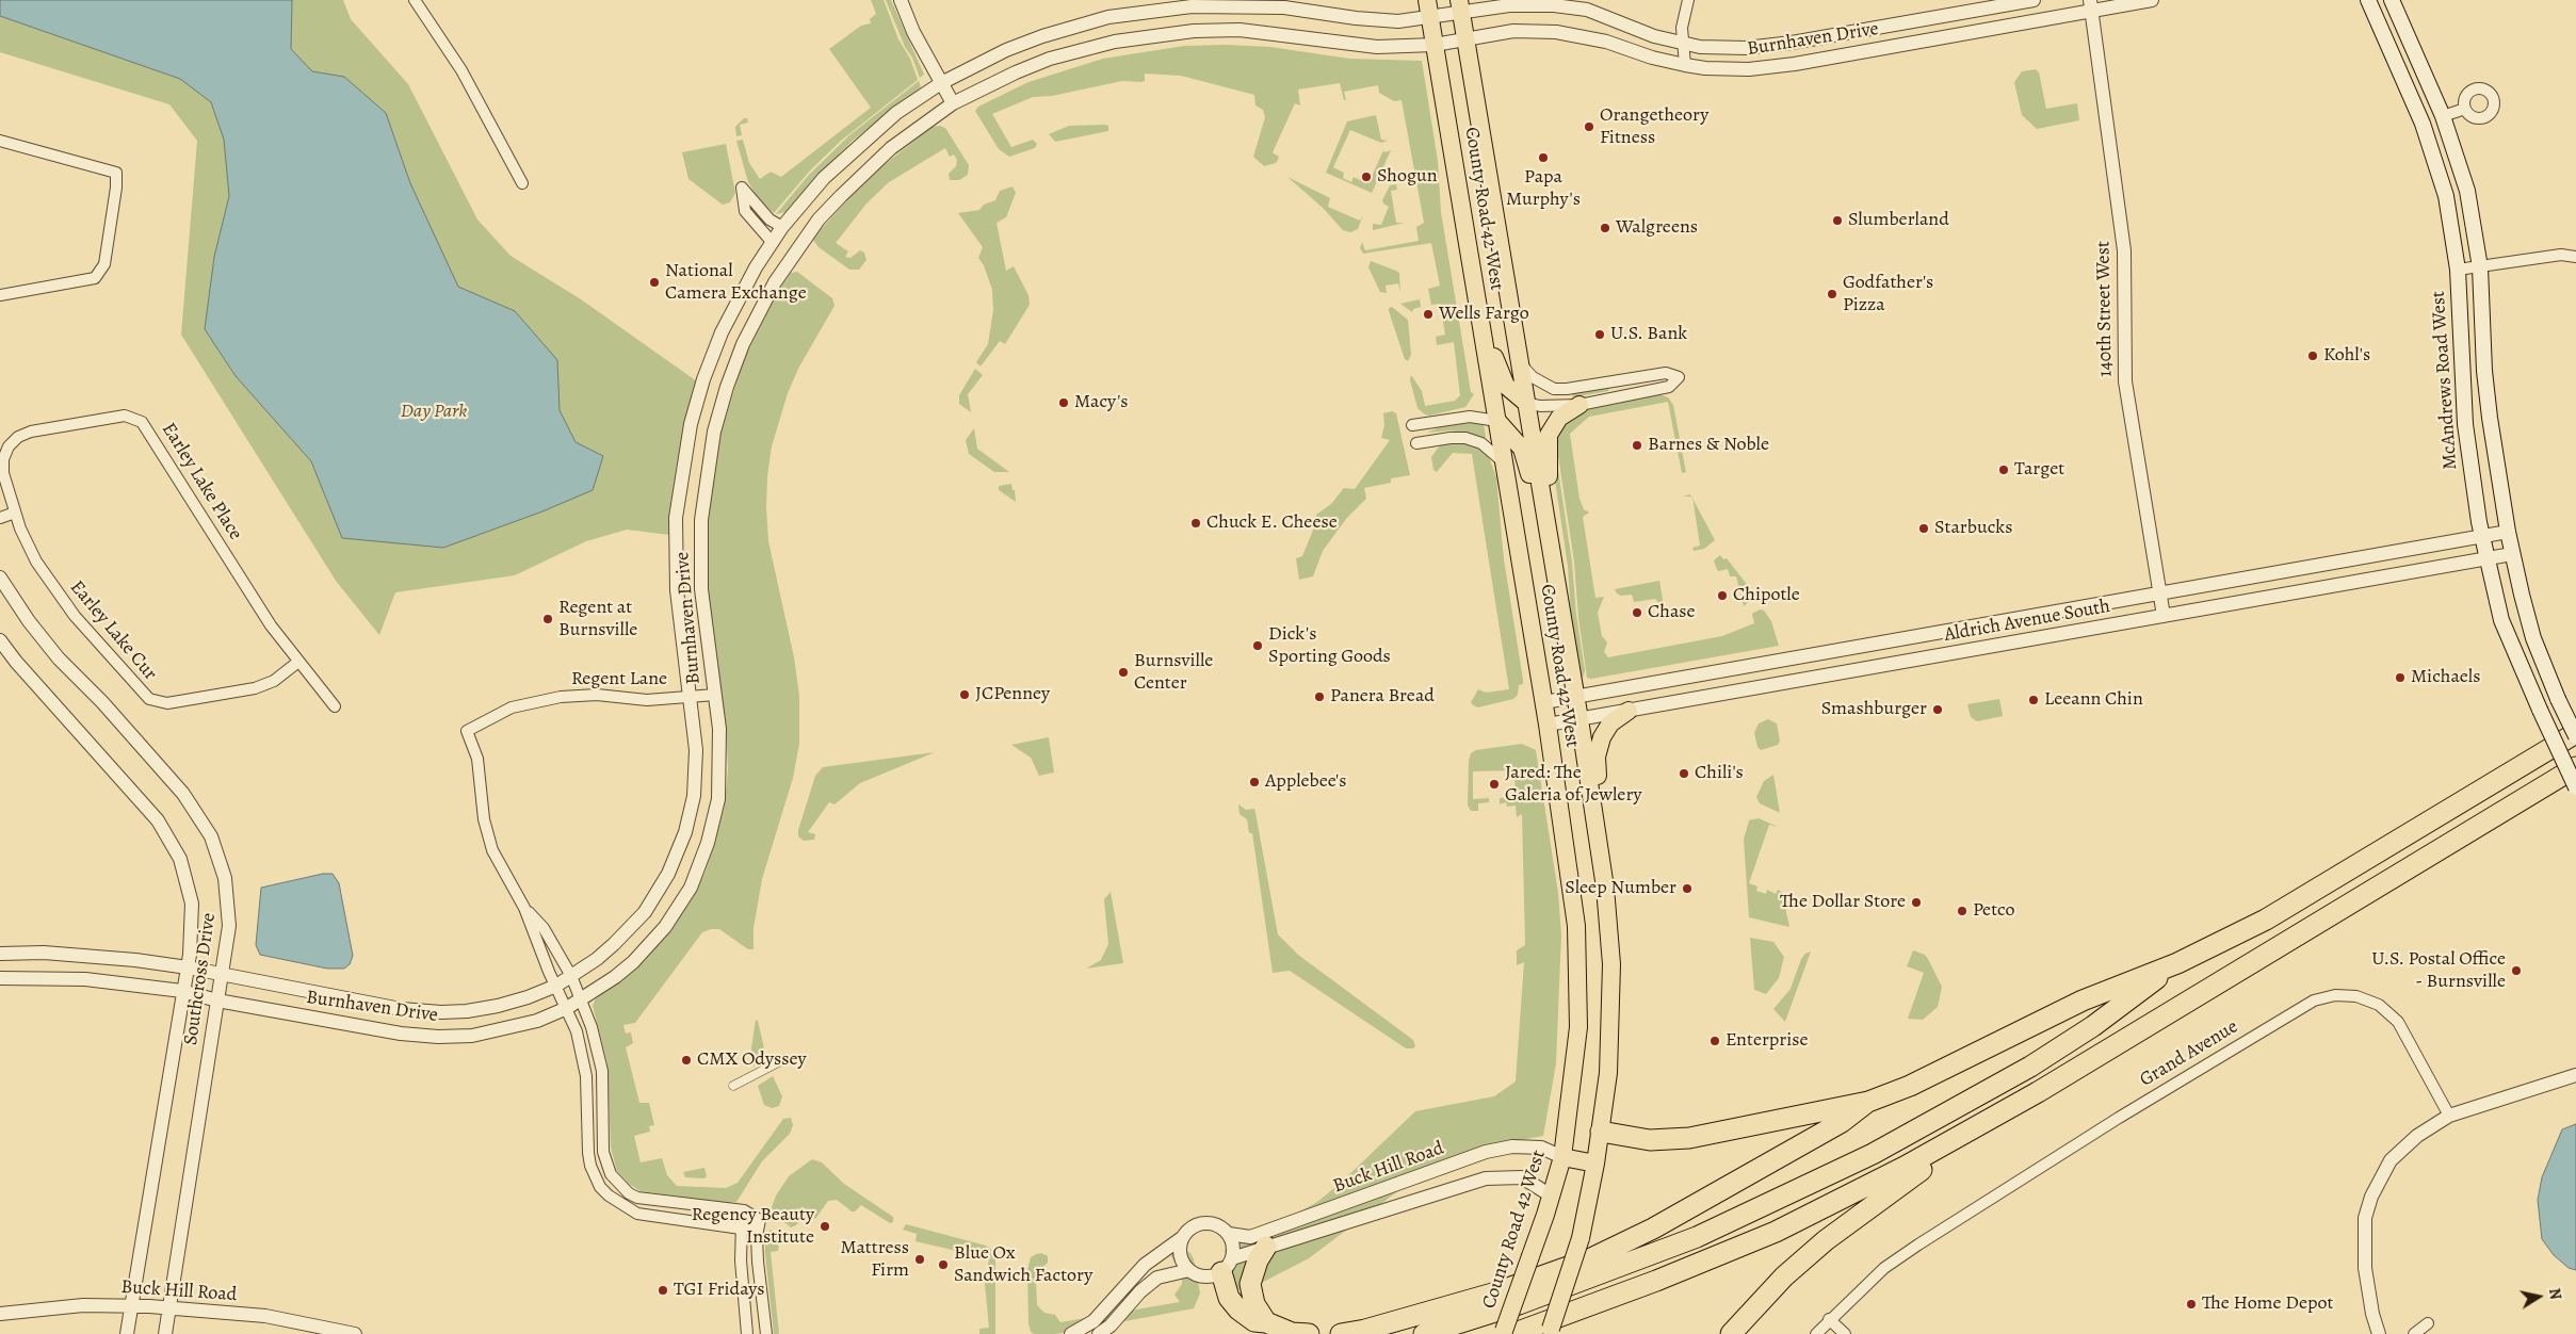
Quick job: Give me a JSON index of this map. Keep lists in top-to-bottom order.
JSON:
{
  "streets": {
    "highway": ["County Road 42 West"],
    "main road": ["McAndrews Road West"],
    "street": [
      "Burnhaven Drive",
      "140th Street West",
      "Earley Lake Place",
      "Aldrich Avenue South",
      "Earley Lake Cur",
      "Regent Lane",
      "Southcross Drive",
      "Grand Avenue",
      "Buck Hill Road"
    ]
  },
  "crossings": [
    ["Burnhaven Drive", "County Road 42 West"],
    ["Burnhaven Drive", "140th Street West"],
    ["Burnhaven Drive", "Regent Lane"],
    ["Burnhaven Drive", "Southcross Drive"],
    ["County Road 42 West", "Aldrich Avenue South"],
    ["County Road 42 West", "Buck Hill Road"],
    ["140th Street West", "Aldrich Avenue South"],
    ["McAndrews Road West", "Aldrich Avenue South"],
    ["Earley Lake Place", "Earley Lake Cur"],
    ["Southcross Drive", "Buck Hill Road"]
  ],
  "parks": ["Day Park"],
  "places": [
    "Orangetheory Fitness",
    "Papa Murphy's",
    "Shogun",
    "Slumberland",
    "Walgreens",
    "National Camera Exchange",
    "Godfather's Pizza",
    "Wells Fargo",
    "U.S. Bank",
    "Kohl's",
    "Macy's",
    "Barnes & Noble",
    "Target",
    "Chuck E. Cheese",
    "Starbucks",
    "Chipotle",
    "Chase",
    "Regent at Burnsville",
    "Dick's Sporting Goods",
    "Burnsville Center",
    "Michaels",
    "JCPenney",
    "Panera Bread",
    "Leeann Chin",
    "Smashburger",
    "Chili's",
    "Applebee's",
    "Jared: The Galeria of Jewlery",
    "Sleep Number",
    "The Dollar Store",
    "Petco",
    "U.S. Postal Office - Burnsville",
    "Enterprise",
    "CMX Odyssey",
    "Regency Beauty Institute",
    "Mattress Firm",
    "Blue Ox Sandwich Factory",
    "TGI Fridays",
    "The Home Depot"
  ],
  "north": "right"
}
